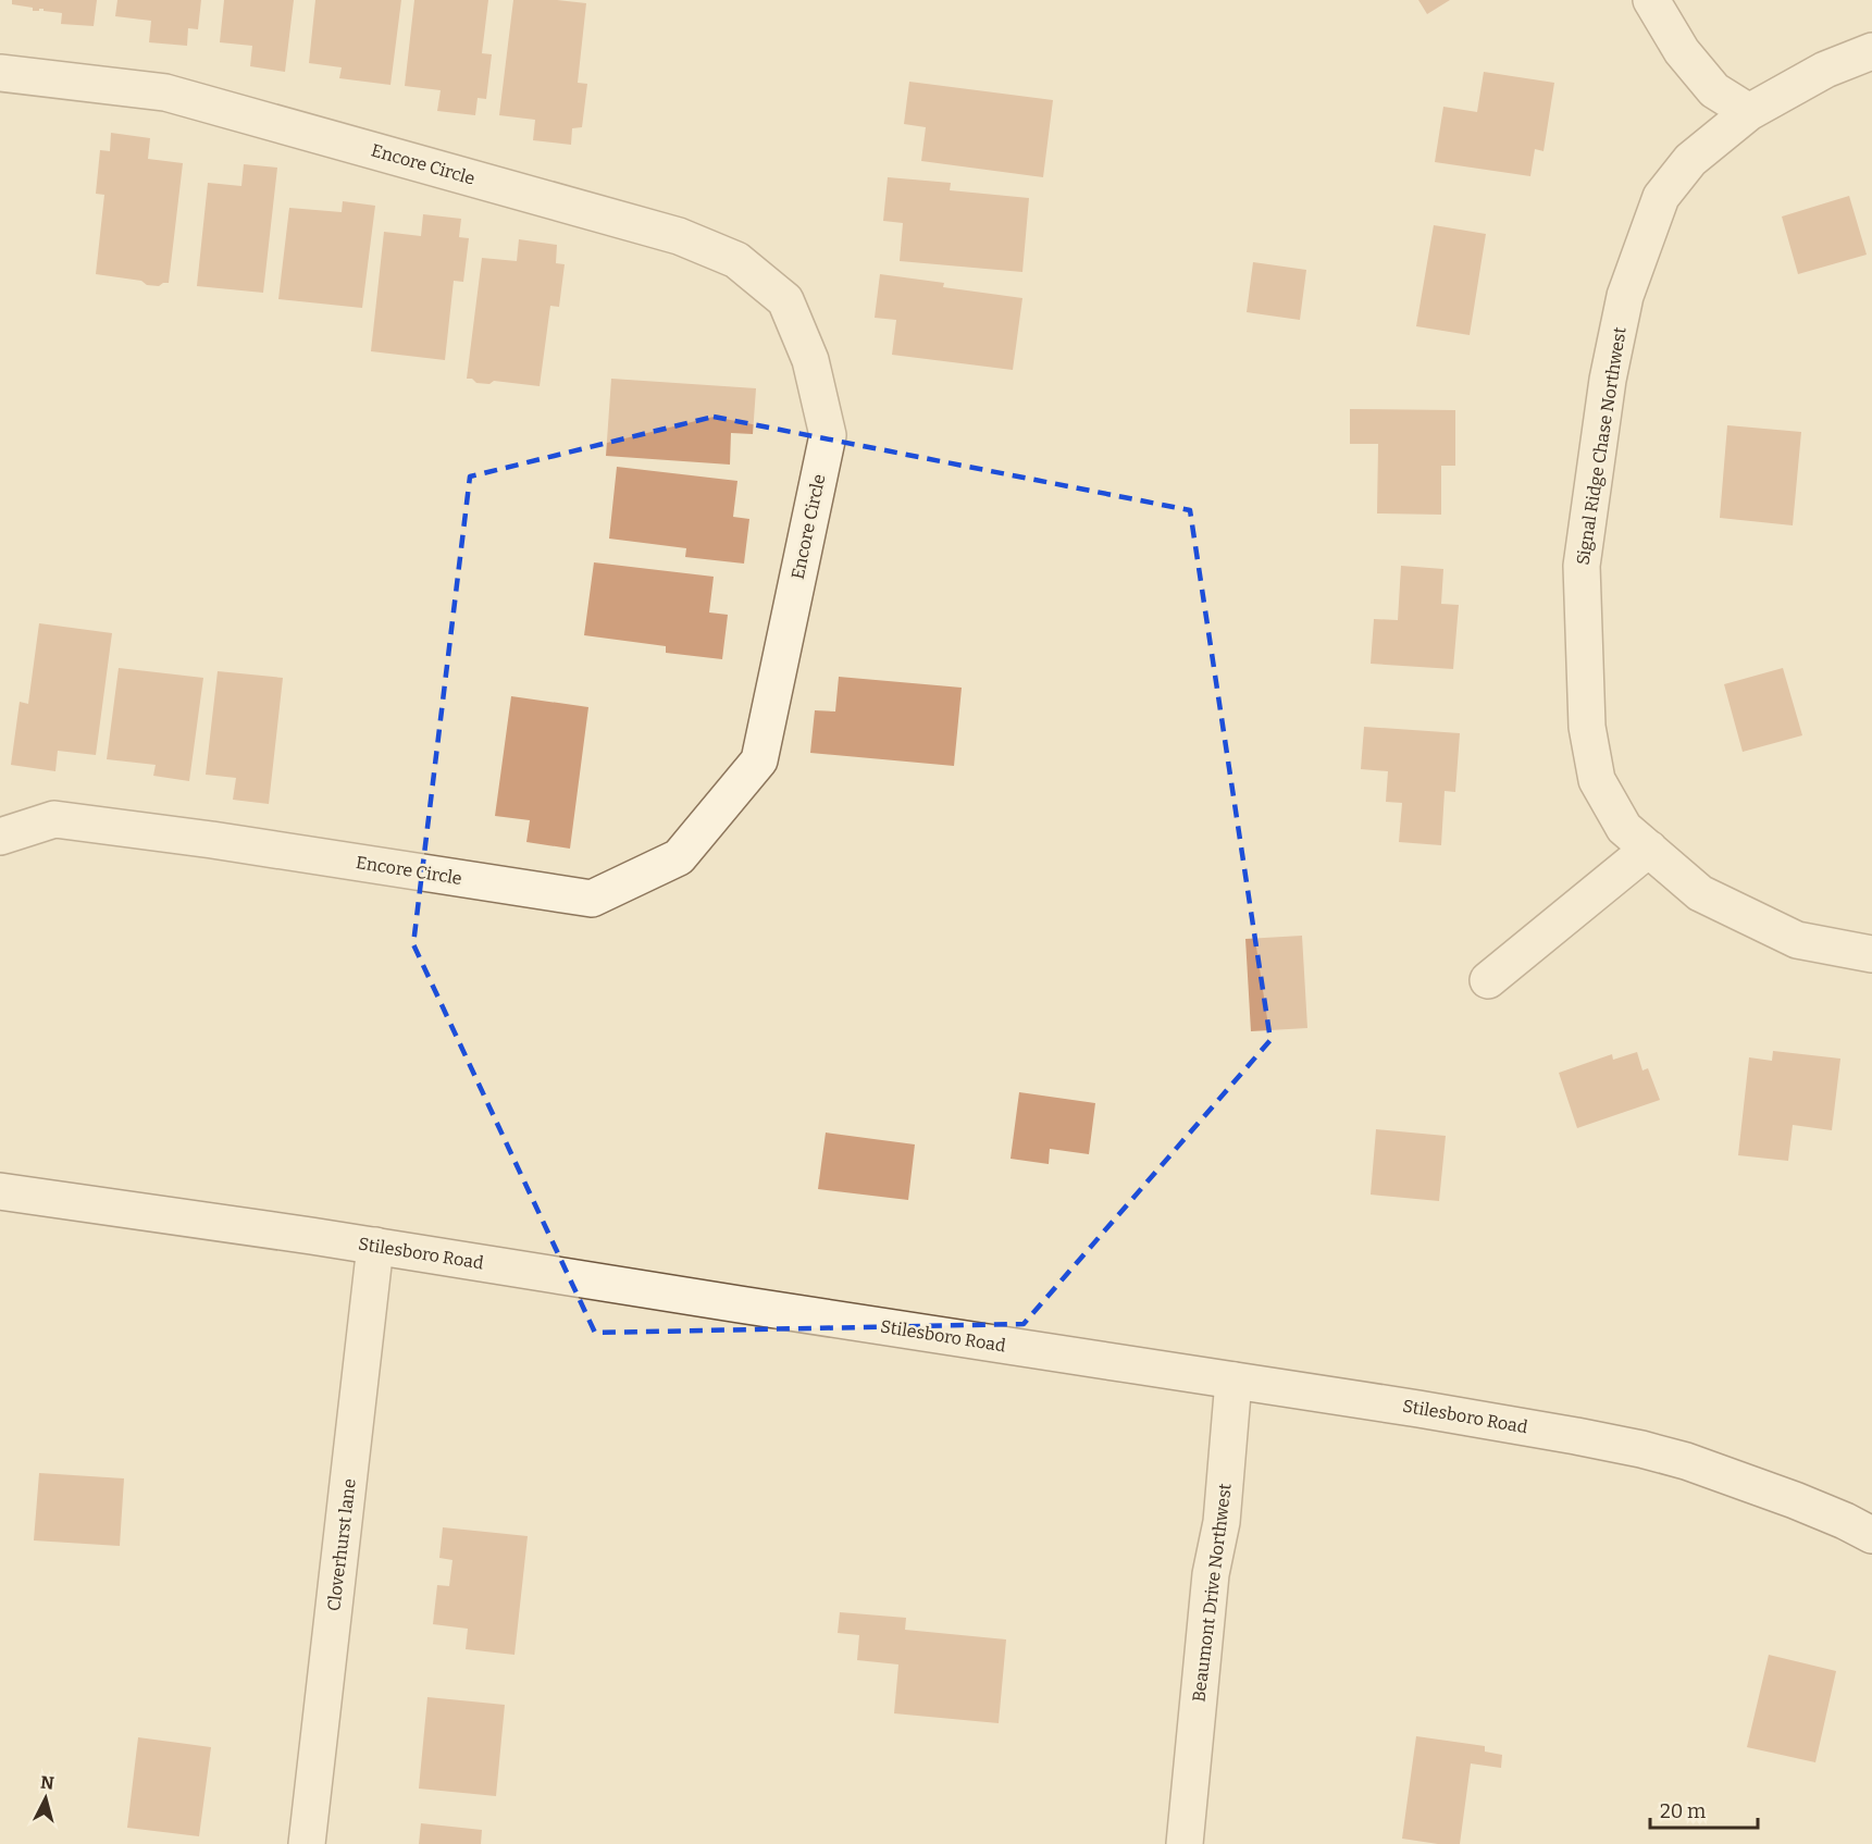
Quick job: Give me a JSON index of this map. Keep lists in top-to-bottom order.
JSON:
{
  "streets": {
    "street": [
      "Encore Circle",
      "Signal Ridge Chase Northwest",
      "Stilesboro Road",
      "Cloverhurst lane",
      "Beaumont Drive Northwest"
    ]
  },
  "crossings": [
    ["Stilesboro Road", "Cloverhurst lane"],
    ["Stilesboro Road", "Beaumont Drive Northwest"]
  ],
  "scale_bar": "20 m",
  "north": "top"
}
